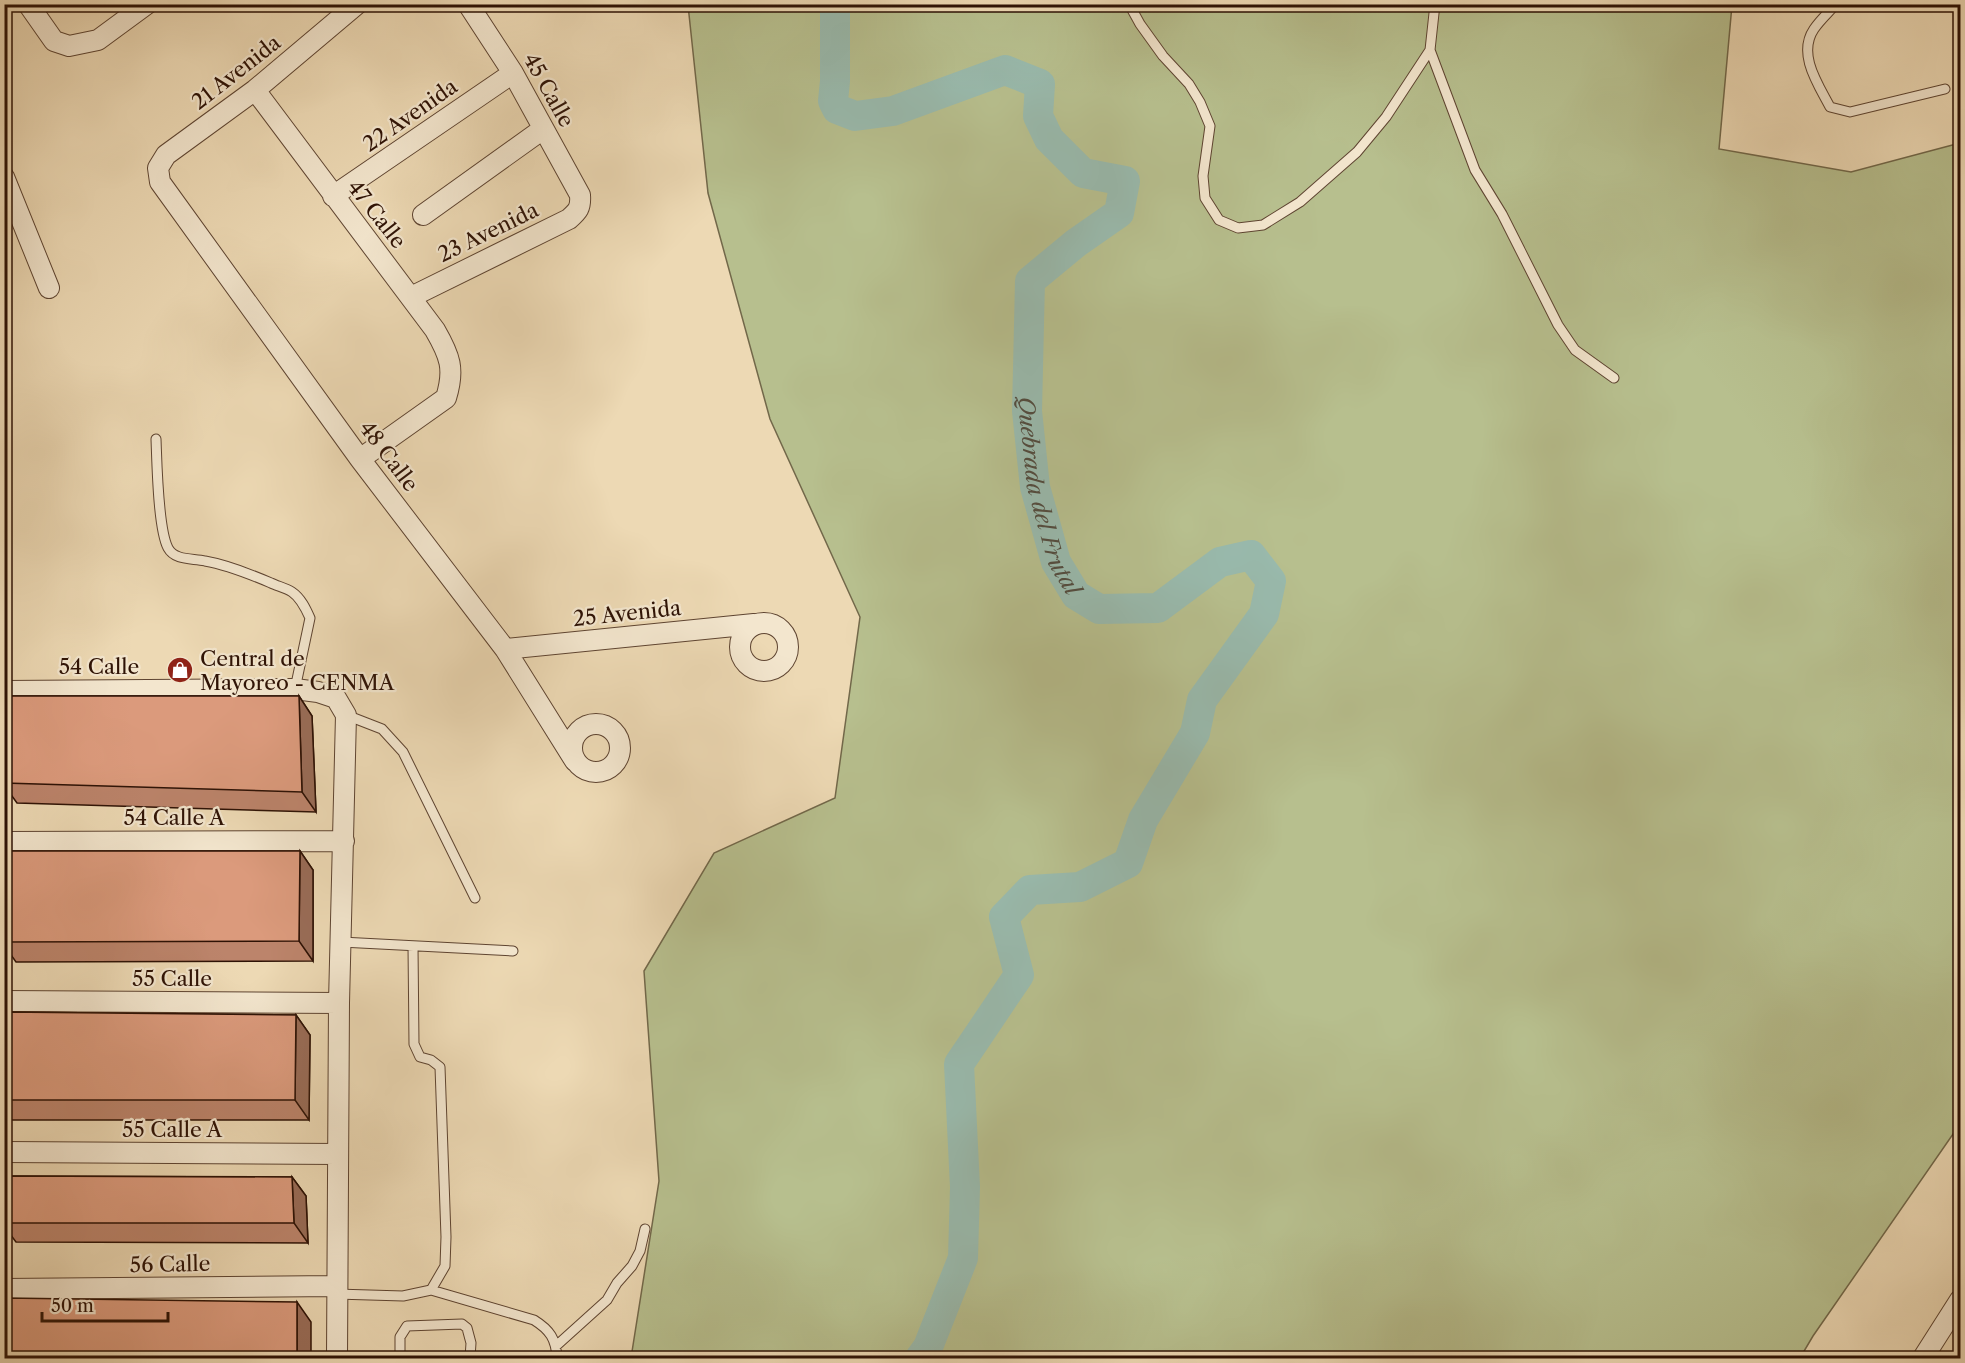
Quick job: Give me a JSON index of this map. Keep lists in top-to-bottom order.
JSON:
{
  "streets": {
    "street": [
      "21 Avenida",
      "45 Calle",
      "22 Avenida",
      "47 Calle",
      "23 Avenida",
      "48 Calle",
      "25 Avenida",
      "54 Calle",
      "54 Calle A",
      "55 Calle",
      "55 Calle A",
      "56 Calle"
    ]
  },
  "crossings": [
    ["21 Avenida", "47 Calle"],
    ["21 Avenida", "48 Calle"],
    ["45 Calle", "22 Avenida"],
    ["45 Calle", "23 Avenida"],
    ["22 Avenida", "47 Calle"],
    ["47 Calle", "23 Avenida"],
    ["47 Calle", "48 Calle"],
    ["48 Calle", "25 Avenida"]
  ],
  "water": ["Quebrada del Frutal"],
  "places": {
    "shop": ["Central de Mayoreo - CENMA"]
  },
  "scale_bar": "50 m"
}
